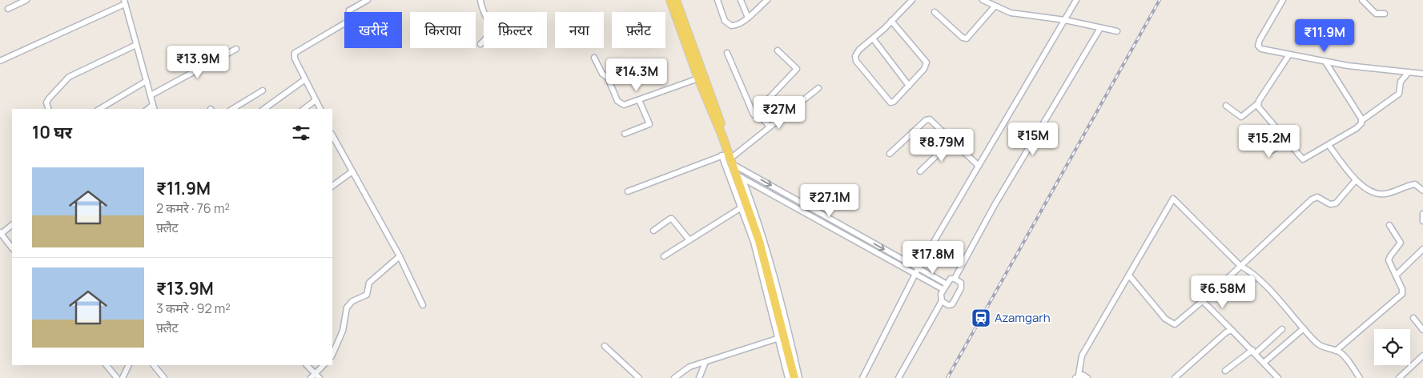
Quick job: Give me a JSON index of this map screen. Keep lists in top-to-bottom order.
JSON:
{
  "places": {
    "station": ["Azamgarh"]
  },
  "page": {
    "chip": [
      "खरीदें",
      "किराया",
      "फ़िल्टर",
      "नया",
      "फ़्लैट"
    ],
    "price": [
      "₹11.9M",
      "₹13.9M",
      "₹14.3M",
      "₹27M",
      "₹15M",
      "₹15.2M",
      "₹8.79M",
      "₹27.1M",
      "₹17.8M",
      "₹6.58M"
    ],
    "heading": "10 घर",
    "list": [
      {
        "name": "₹11.9M",
        "note": "2 कमरे · 76 m² · फ़्लैट"
      },
      {
        "name": "₹13.9M",
        "note": "3 कमरे · 92 m² · फ़्लैट"
      }
    ]
  }
}
